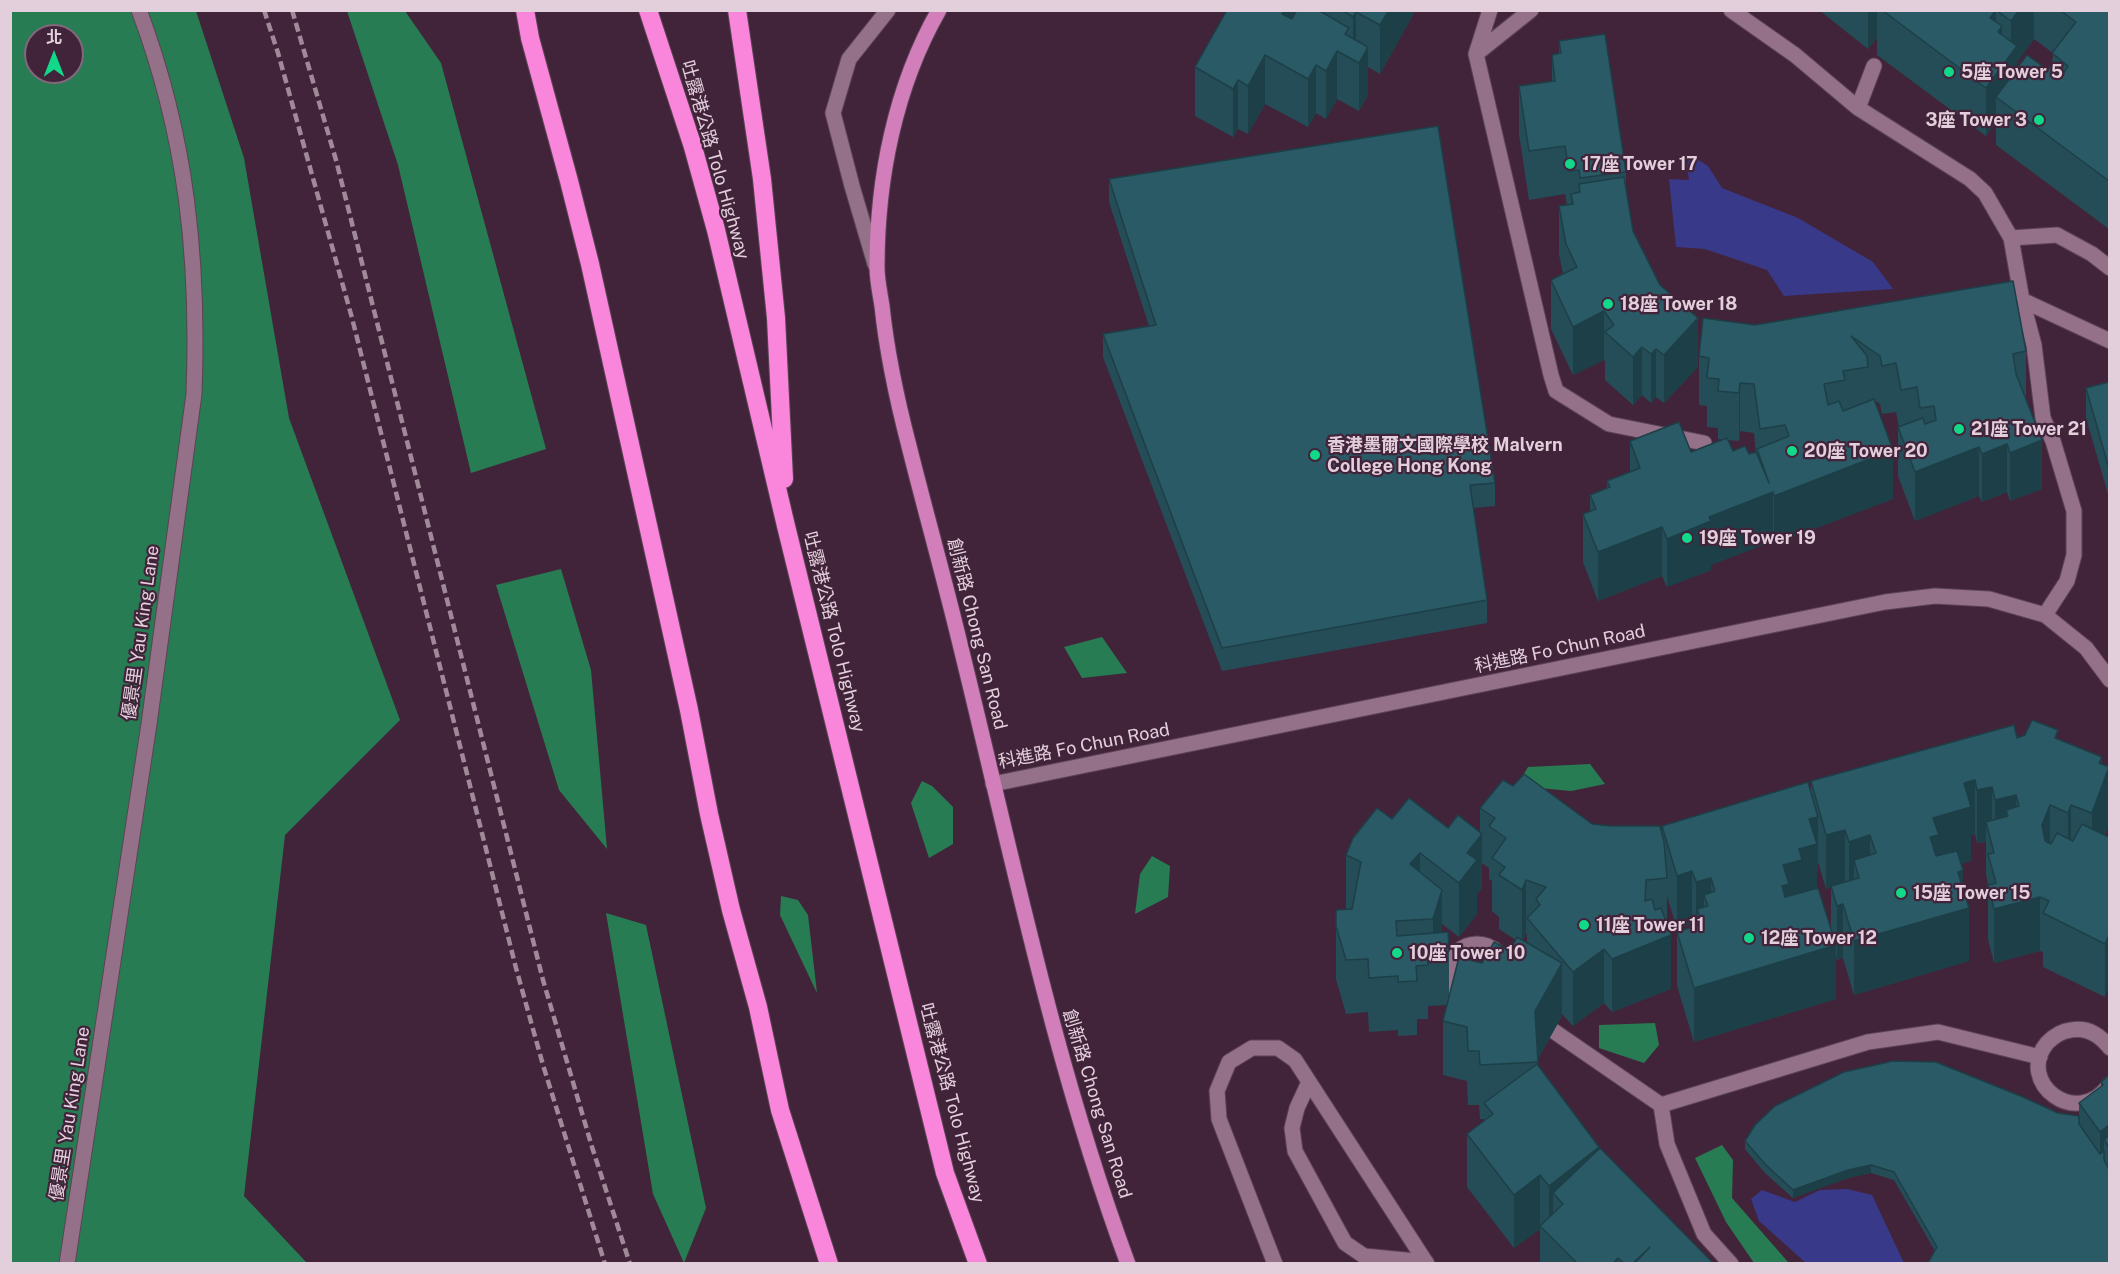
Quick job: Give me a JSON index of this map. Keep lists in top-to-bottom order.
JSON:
{
  "streets": {
    "highway": ["吐露港公路 Tolo Highway"],
    "main road": ["創新路 Chong San Road"],
    "street": ["優景里 Yau King Lane", "科進路 Fo Chun Road"]
  },
  "crossings": [
    ["創新路 Chong San Road", "科進路 Fo Chun Road"]
  ],
  "places": [
    "5座 Tower 5",
    "3座 Tower 3",
    "17座 Tower 17",
    "18座 Tower 18",
    "21座 Tower 21",
    "20座 Tower 20",
    "香港墨爾文國際學校 Malvern College Hong Kong",
    "19座 Tower 19",
    "15座 Tower 15",
    "11座 Tower 11",
    "12座 Tower 12",
    "10座 Tower 10"
  ],
  "north": "top"
}
